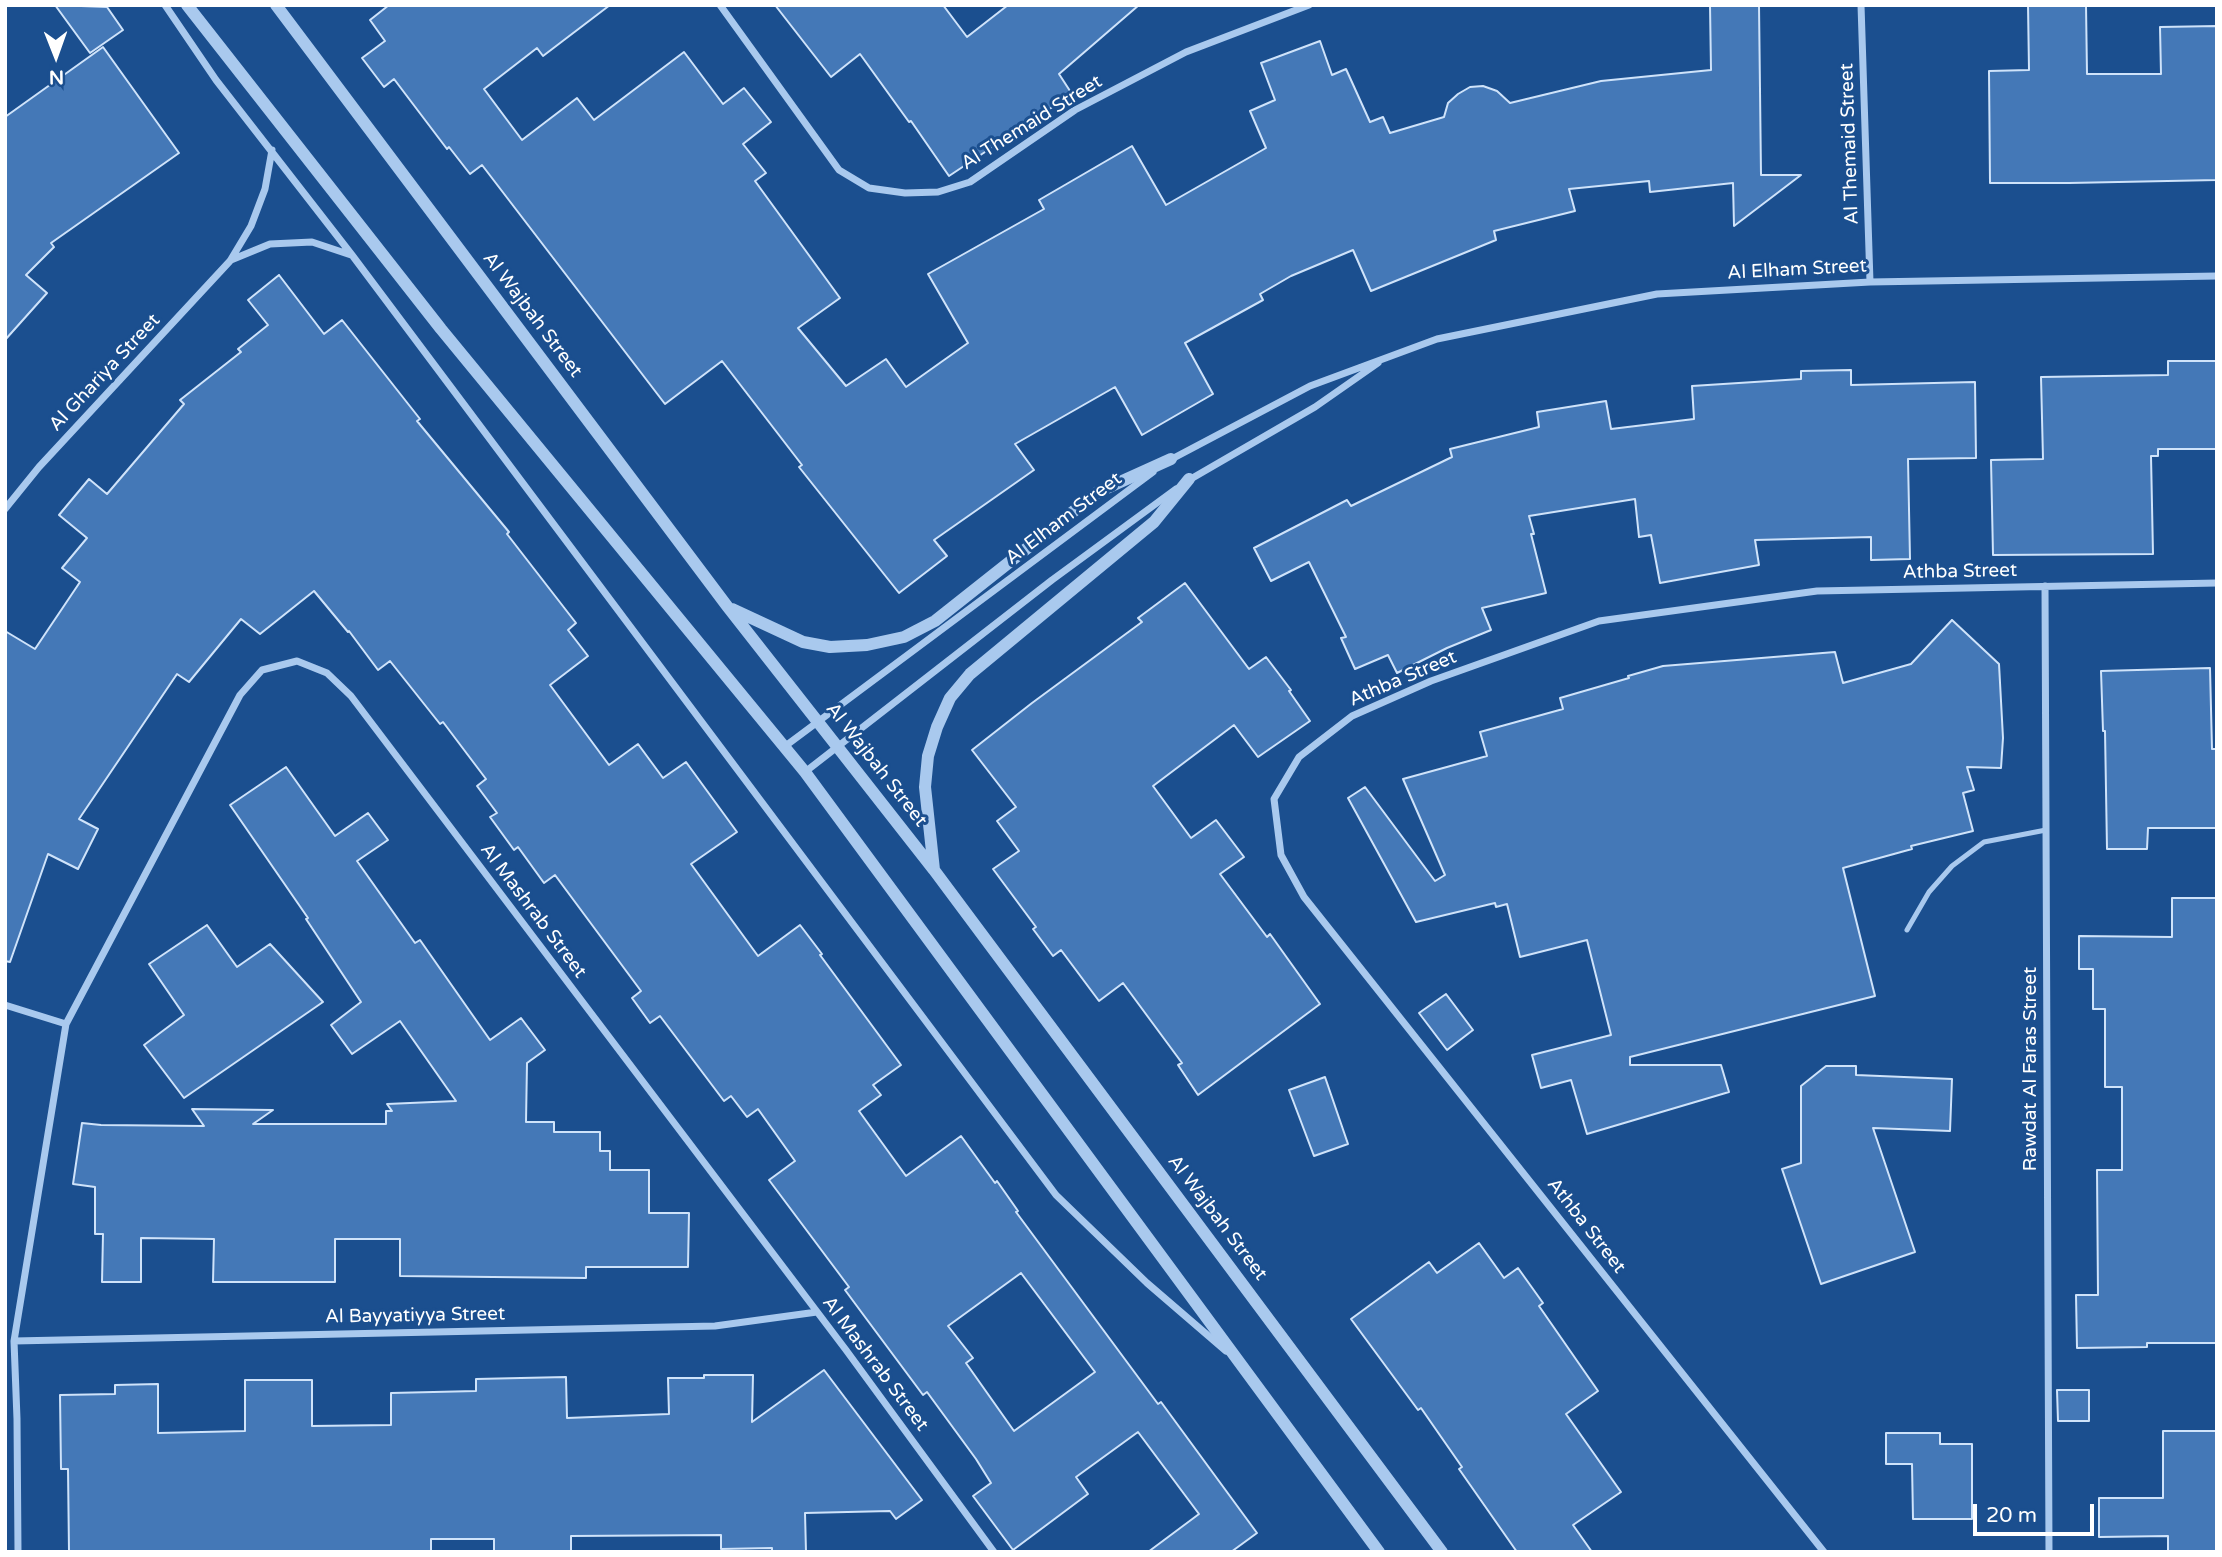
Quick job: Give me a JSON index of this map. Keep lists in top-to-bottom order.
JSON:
{
  "streets": {
    "street": [
      "Al Themaid Street",
      "Al Elham Street",
      "Al Wajbah Street",
      "Al Ghariya Street",
      "Athba Street",
      "Al Mashrab Street",
      "Rawdat Al Faras Street",
      "Al Bayyatiyya Street"
    ]
  },
  "crossings": [
    ["Al Themaid Street", "Al Elham Street"],
    ["Al Elham Street", "Al Wajbah Street"],
    ["Athba Street", "Rawdat Al Faras Street"],
    ["Al Mashrab Street", "Al Bayyatiyya Street"]
  ],
  "scale_bar": "20 m",
  "north": "bottom"
}
